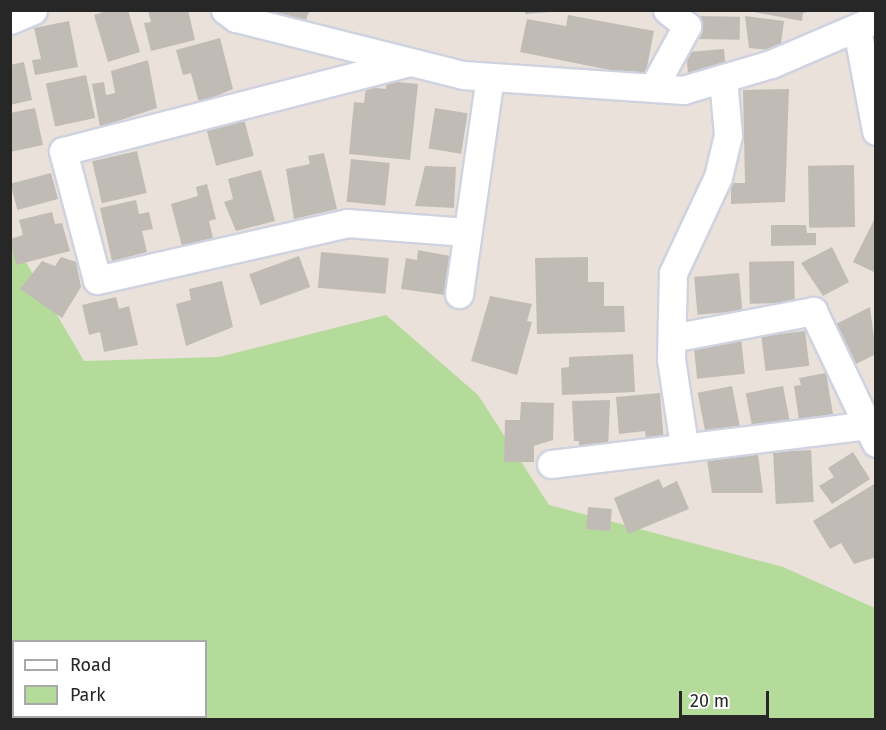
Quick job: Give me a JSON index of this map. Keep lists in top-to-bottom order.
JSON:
{
  "legend": ["Road", "Park"],
  "scale_bar": "20 m"
}
